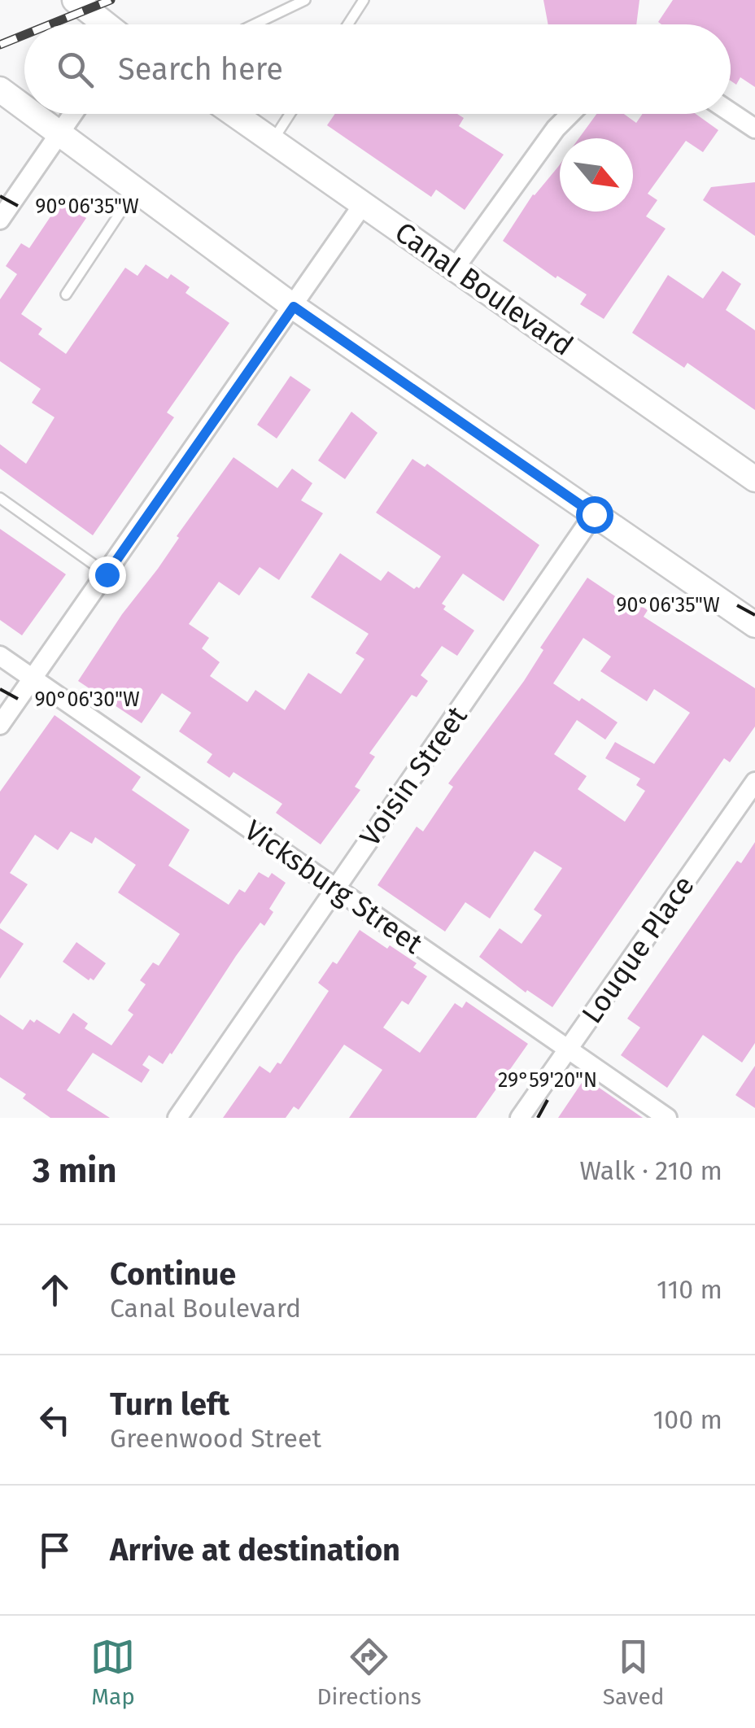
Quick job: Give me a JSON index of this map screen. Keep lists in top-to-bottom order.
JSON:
{
  "streets": {
    "main road": ["Canal Boulevard"],
    "street": ["Voisin Street", "Vicksburg Street", "Louque Place"]
  },
  "crossings": [
    ["Voisin Street", "Vicksburg Street"],
    ["Vicksburg Street", "Louque Place"]
  ],
  "north": "bottom right",
  "page": {
    "search": "Search here",
    "heading": ["3 min", "Walk · 210 m"],
    "list": [
      ["Continue", "Canal Boulevard", "110 m"],
      ["Turn left", "Greenwood Street", "100 m"],
      "Arrive at destination"
    ],
    "nav": ["Map", "Directions", "Saved"]
  },
  "coordinates": ["90°06'35\"W", "90°06'30\"W", "29°59'20\"N"]
}
